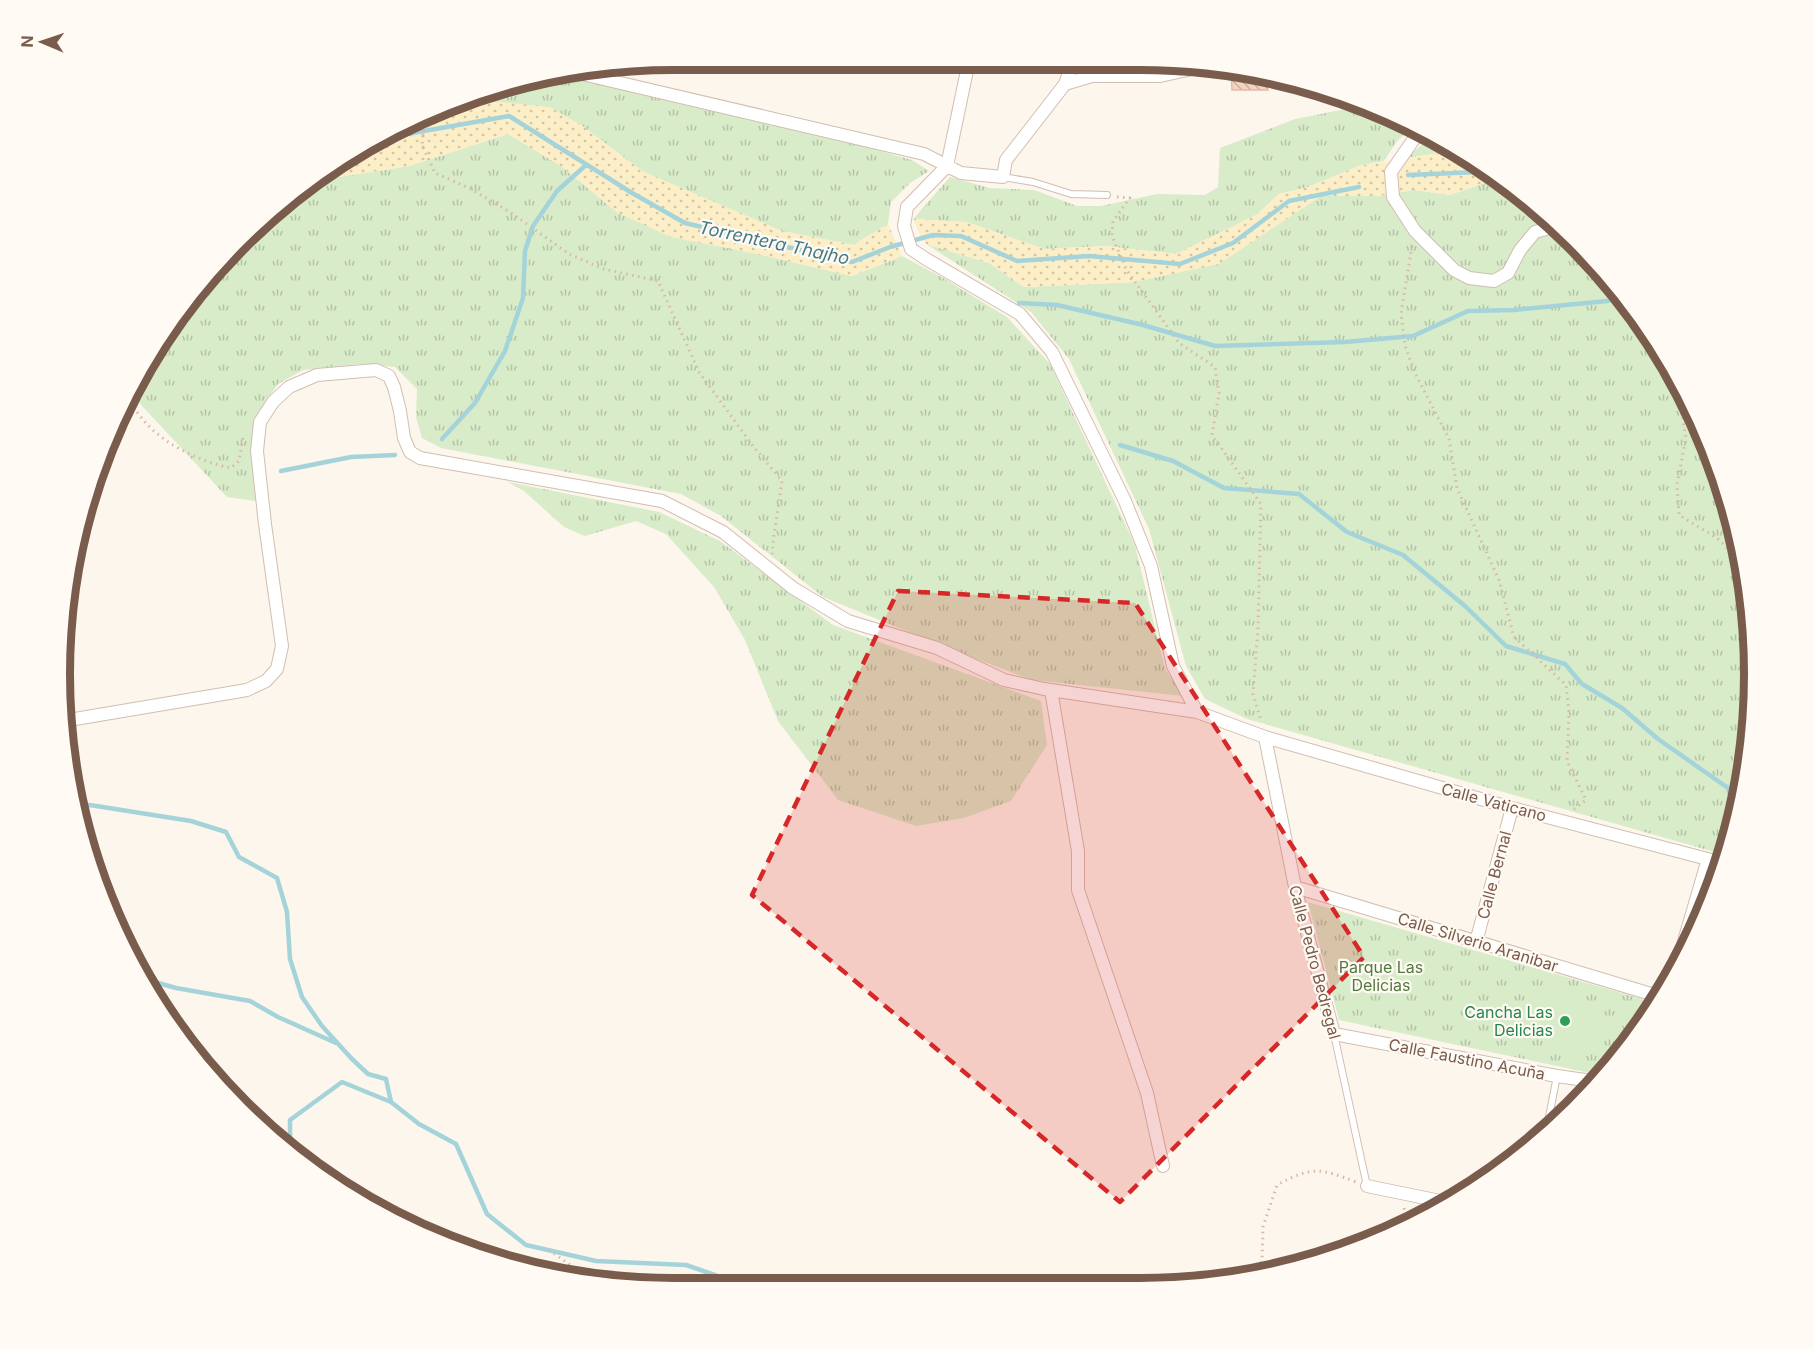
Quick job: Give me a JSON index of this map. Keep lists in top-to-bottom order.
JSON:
{
  "streets": {
    "street": [
      "Calle Vaticano",
      "Calle Bernal",
      "Calle Silverio Aranibar",
      "Calle Pedro Bedregal",
      "Calle Faustino Acuña"
    ]
  },
  "crossings": [
    ["Calle Vaticano", "Calle Bernal"],
    ["Calle Vaticano", "Calle Pedro Bedregal"],
    ["Calle Bernal", "Calle Silverio Aranibar"],
    ["Calle Silverio Aranibar", "Calle Pedro Bedregal"],
    ["Calle Pedro Bedregal", "Calle Faustino Acuña"]
  ],
  "water": ["Torrentera Thajho"],
  "parks": ["Parque Las Delicias"],
  "places": ["Cancha Las Delicias"],
  "north": "left"
}
